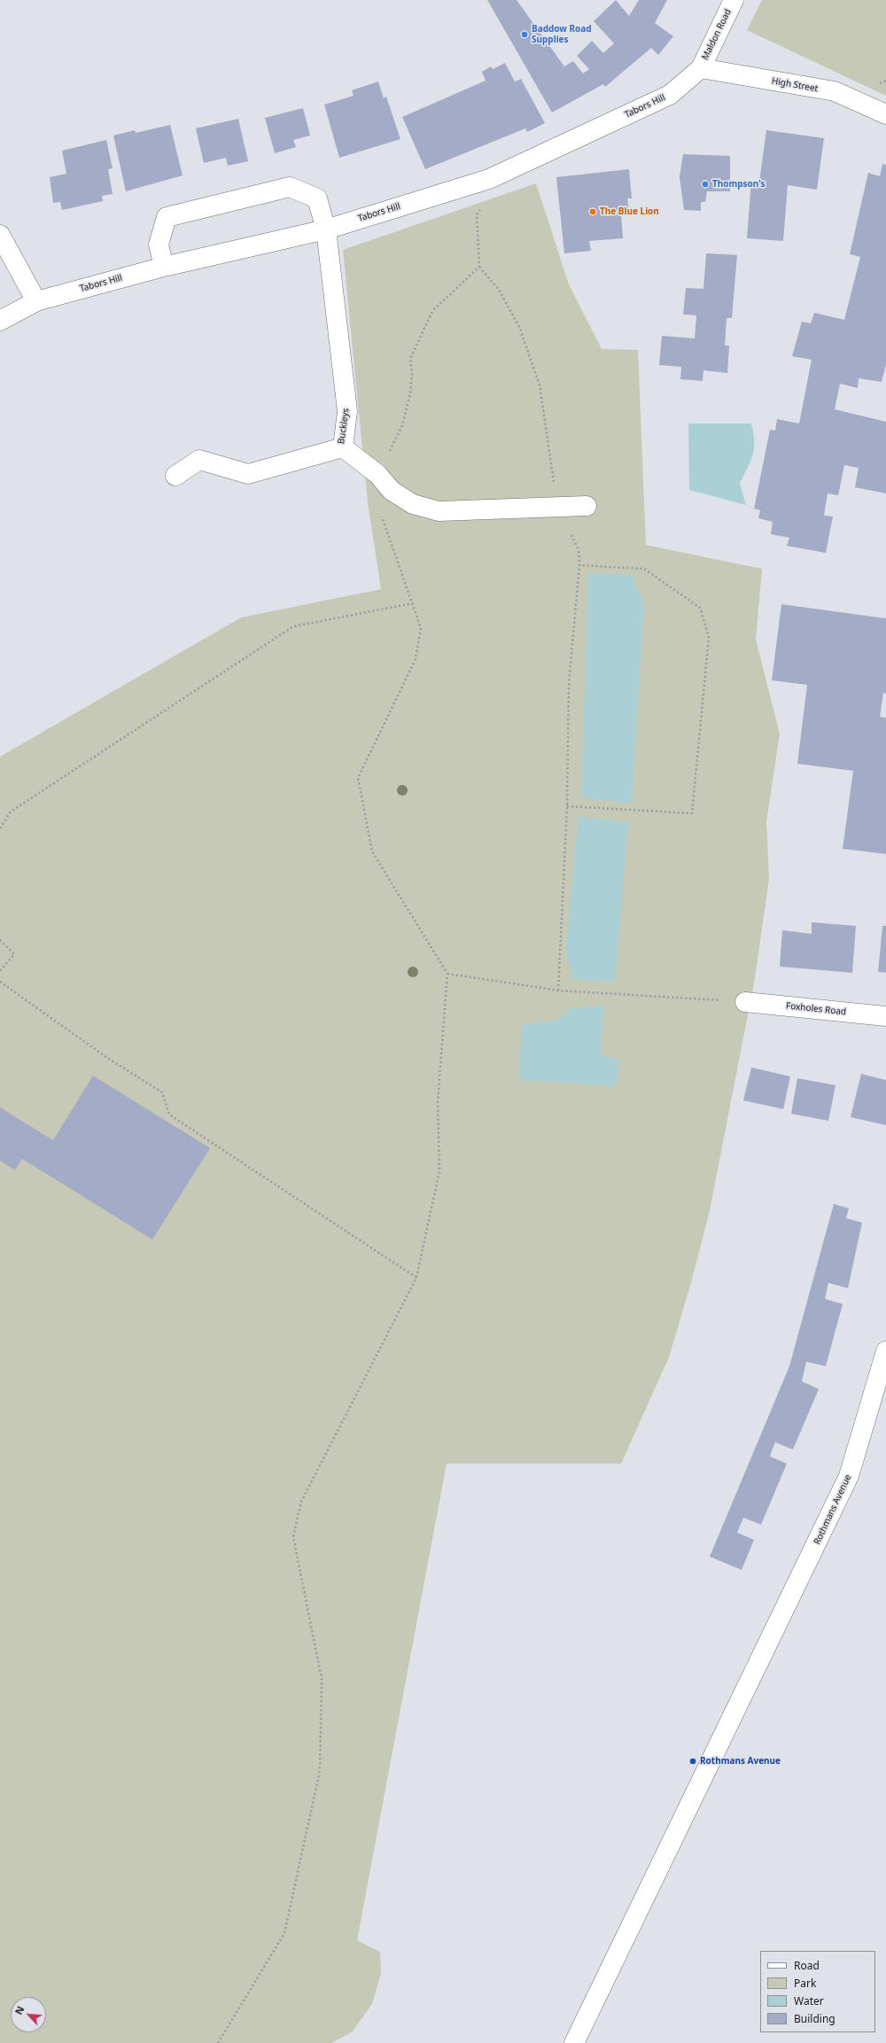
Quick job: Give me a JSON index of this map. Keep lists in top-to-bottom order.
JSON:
{
  "streets": {
    "street": [
      "Maldon Road",
      "High Street",
      "Tabors Hill",
      "Buckleys",
      "Foxholes Road",
      "Rothmans Avenue"
    ]
  },
  "crossings": [
    ["Maldon Road", "High Street"],
    ["Maldon Road", "Tabors Hill"],
    ["High Street", "Tabors Hill"],
    ["Tabors Hill", "Buckleys"]
  ],
  "places": [
    "Baddow Road Supplies",
    "Thompson's",
    "The Blue Lion",
    "Rothmans Avenue"
  ],
  "legend": [
    "Road",
    "Park",
    "Water",
    "Building"
  ],
  "north": "top left"
}
